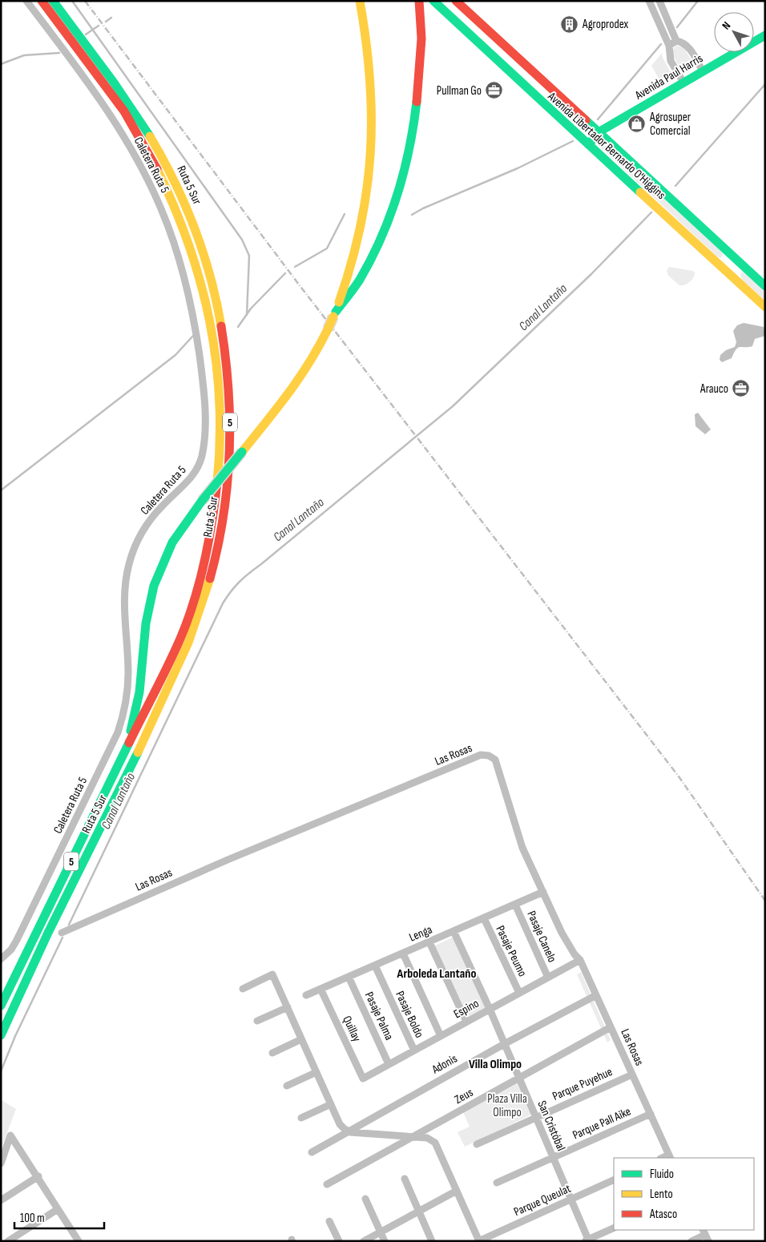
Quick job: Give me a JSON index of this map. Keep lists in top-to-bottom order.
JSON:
{
  "streets": {
    "main road": [
      "Avenida Paul Harris",
      "Avenida Libertador Bernardo O'Higgins",
      "Ruta 5 Sur",
      "5"
    ],
    "street": [
      "Caletera Ruta 5",
      "Las Rosas",
      "Lenga",
      "Pasaje Canelo",
      "Pasaje Peumo",
      "Espino",
      "Pasaje Boldo",
      "Pasaje Palma",
      "Quillay",
      "Adonis",
      "Parque Puyehue",
      "Zeus",
      "Parque Pall Aike",
      "San Cristóbal",
      "Parque Queulat"
    ]
  },
  "crossings": [
    ["Avenida Paul Harris", "Avenida Libertador Bernardo O'Higgins"],
    ["Las Rosas", "Lenga"],
    ["Las Rosas", "Espino"],
    ["Las Rosas", "Adonis"],
    ["Las Rosas", "Parque Puyehue"],
    ["Las Rosas", "Zeus"],
    ["Las Rosas", "Parque Pall Aike"],
    ["Lenga", "Pasaje Canelo"],
    ["Lenga", "Pasaje Peumo"],
    ["Lenga", "Pasaje Boldo"],
    ["Lenga", "Pasaje Palma"],
    ["Lenga", "Quillay"],
    ["Lenga", "San Cristóbal"],
    ["Pasaje Canelo", "Espino"],
    ["Pasaje Peumo", "Espino"],
    ["Espino", "Pasaje Boldo"],
    ["Espino", "Pasaje Palma"],
    ["Espino", "Quillay"],
    ["Espino", "San Cristóbal"],
    ["Adonis", "San Cristóbal"],
    ["Parque Puyehue", "San Cristóbal"],
    ["Zeus", "San Cristóbal"],
    ["Parque Pall Aike", "San Cristóbal"],
    ["San Cristóbal", "Parque Queulat"]
  ],
  "districts": ["Arboleda Lantaño", "Villa Olimpo"],
  "water": ["Canal Lantaño"],
  "parks": ["Plaza Villa Olimpo"],
  "places": {
    "building": ["Agroprodex"],
    "office": ["Pullman Go", "Arauco"],
    "shop": ["Agrosuper Comercial"]
  },
  "legend": ["Fluido", "Lento", "Atasco"],
  "scale_bar": "100 m",
  "north": "top left"
}
